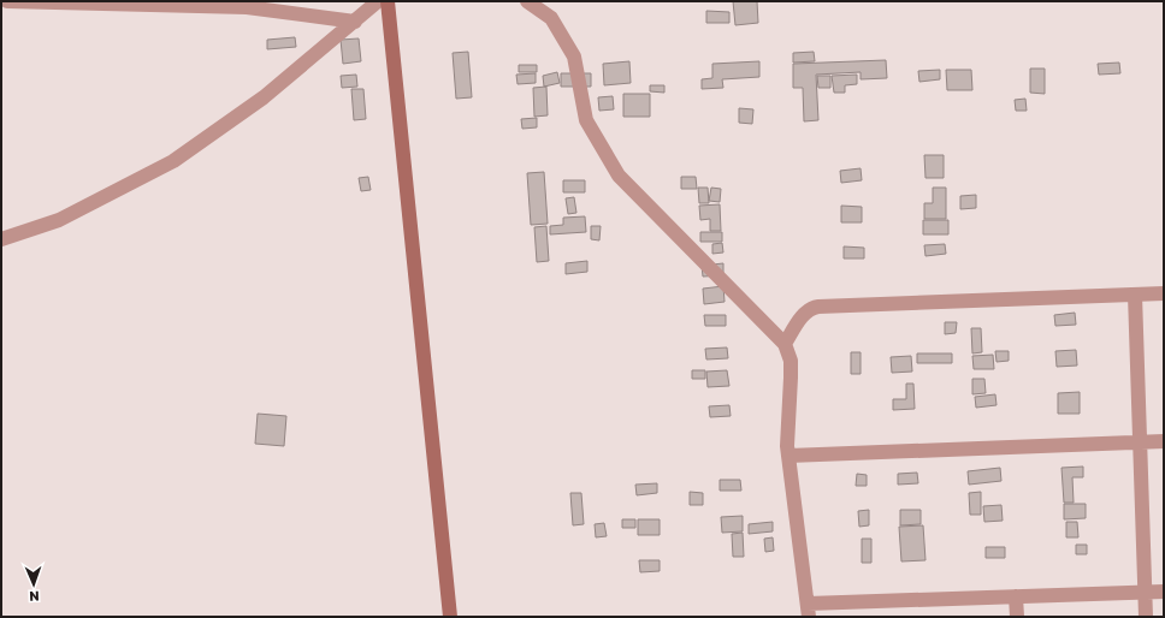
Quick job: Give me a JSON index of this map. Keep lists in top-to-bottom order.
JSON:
{
  "north": "bottom"
}
